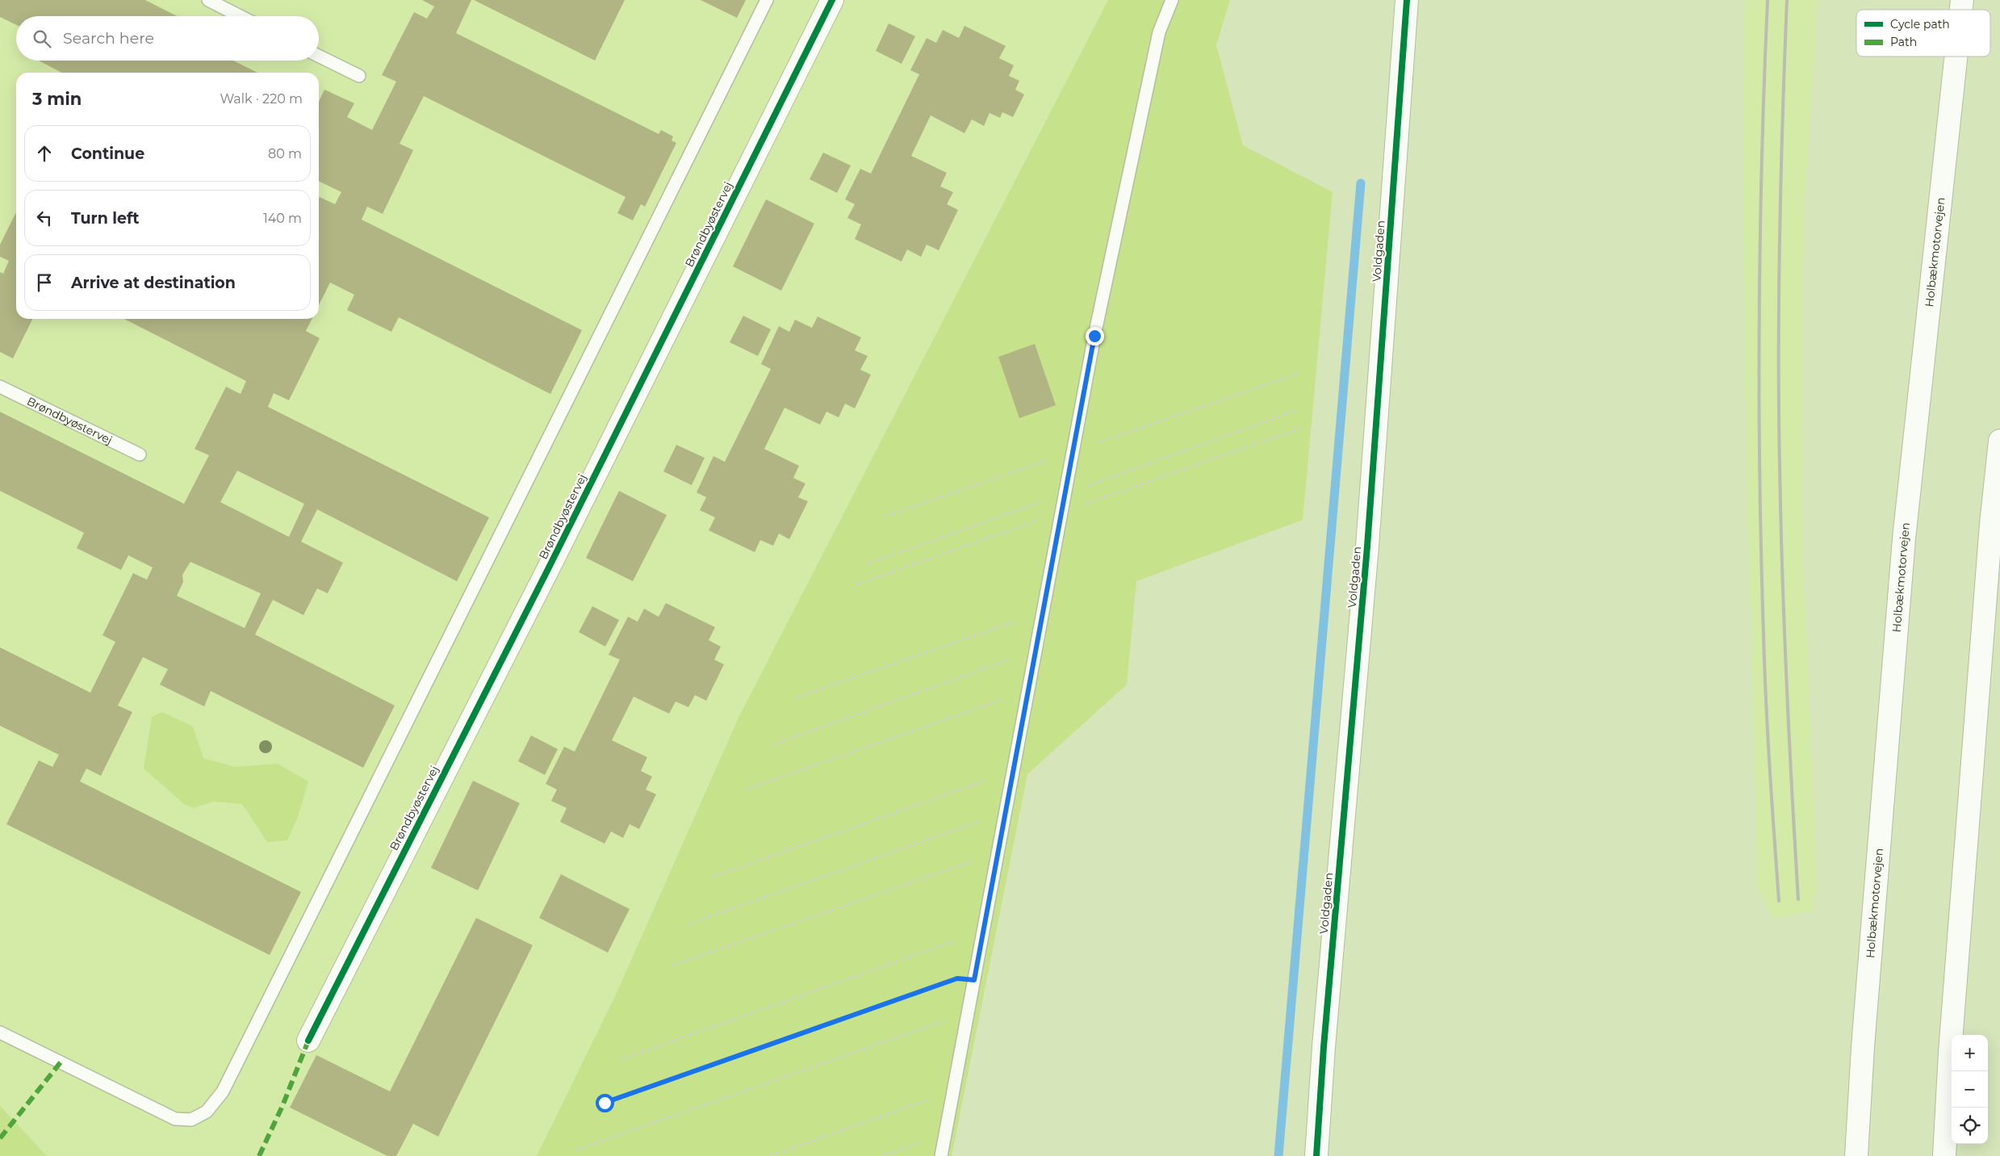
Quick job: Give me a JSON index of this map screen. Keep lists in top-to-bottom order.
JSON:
{
  "streets": {
    "main road": ["Brøndbyøstervej", "Voldgaden", "Holbækmotorvejen"]
  },
  "legend": ["Cycle path", "Path"],
  "page": {
    "search": "Search here",
    "heading": ["3 min", "Walk · 220 m"],
    "list": [
      ["Continue", "80 m"],
      ["Turn left", "140 m"],
      "Arrive at destination"
    ],
    "map_buttons": ["+", "−"]
  }
}
